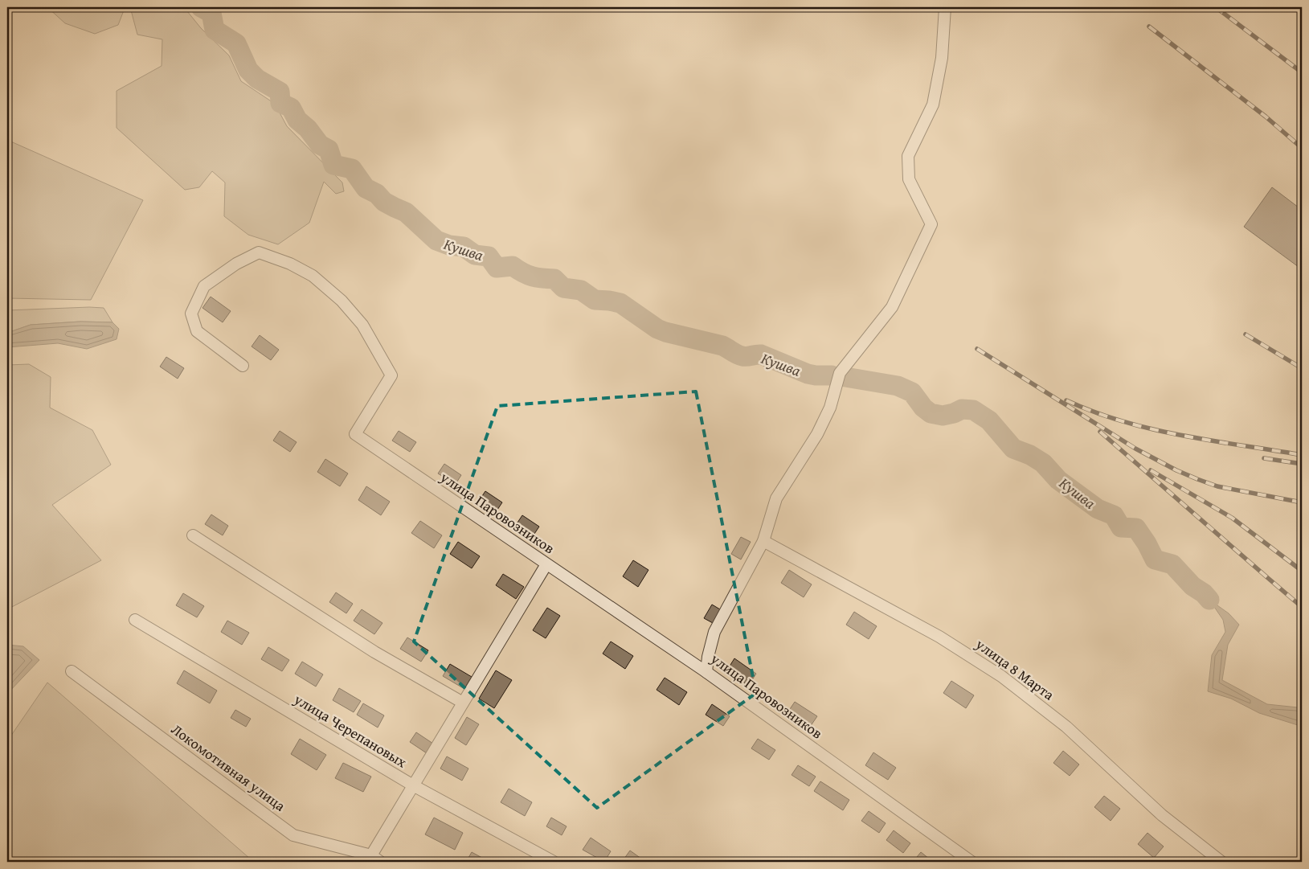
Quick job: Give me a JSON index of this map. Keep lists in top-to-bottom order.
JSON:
{
  "streets": {
    "street": [
      "улица Паровозников",
      "улица 8 Марта",
      "улица Черепановых",
      "Локомотивная улица"
    ]
  },
  "water": ["Кушва"]
}
